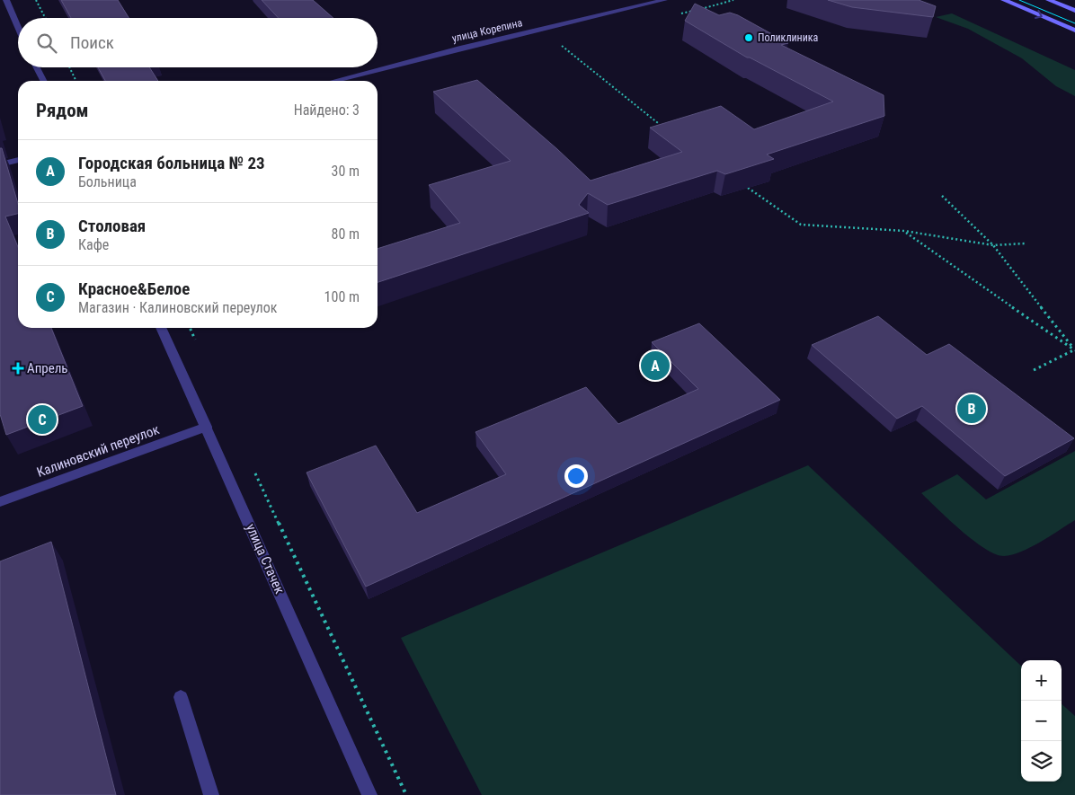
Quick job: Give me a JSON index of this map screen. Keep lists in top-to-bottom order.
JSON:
{
  "streets": {
    "street": ["улица Корепина", "Калиновский переулок", "улица Стачек"]
  },
  "crossings": [
    ["Калиновский переулок", "улица Стачек"]
  ],
  "places": {
    "other": ["Поликлиника"],
    "health": ["Апрель"]
  },
  "page": {
    "search": "Поиск",
    "heading": ["Рядом", "Найдено: 3"],
    "list": [
      {
        "mark": "A",
        "name": "Городская больница № 23",
        "note": "Больница",
        "value": "30 m"
      },
      {
        "mark": "B",
        "name": "Столовая",
        "note": "Кафе",
        "value": "80 m"
      },
      {
        "mark": "C",
        "name": "Красное&Белое",
        "note": "Магазин · Калиновский переулок",
        "value": "100 m"
      }
    ],
    "pins": ["A", "B", "C"],
    "map_buttons": ["+", "−"]
  }
}
